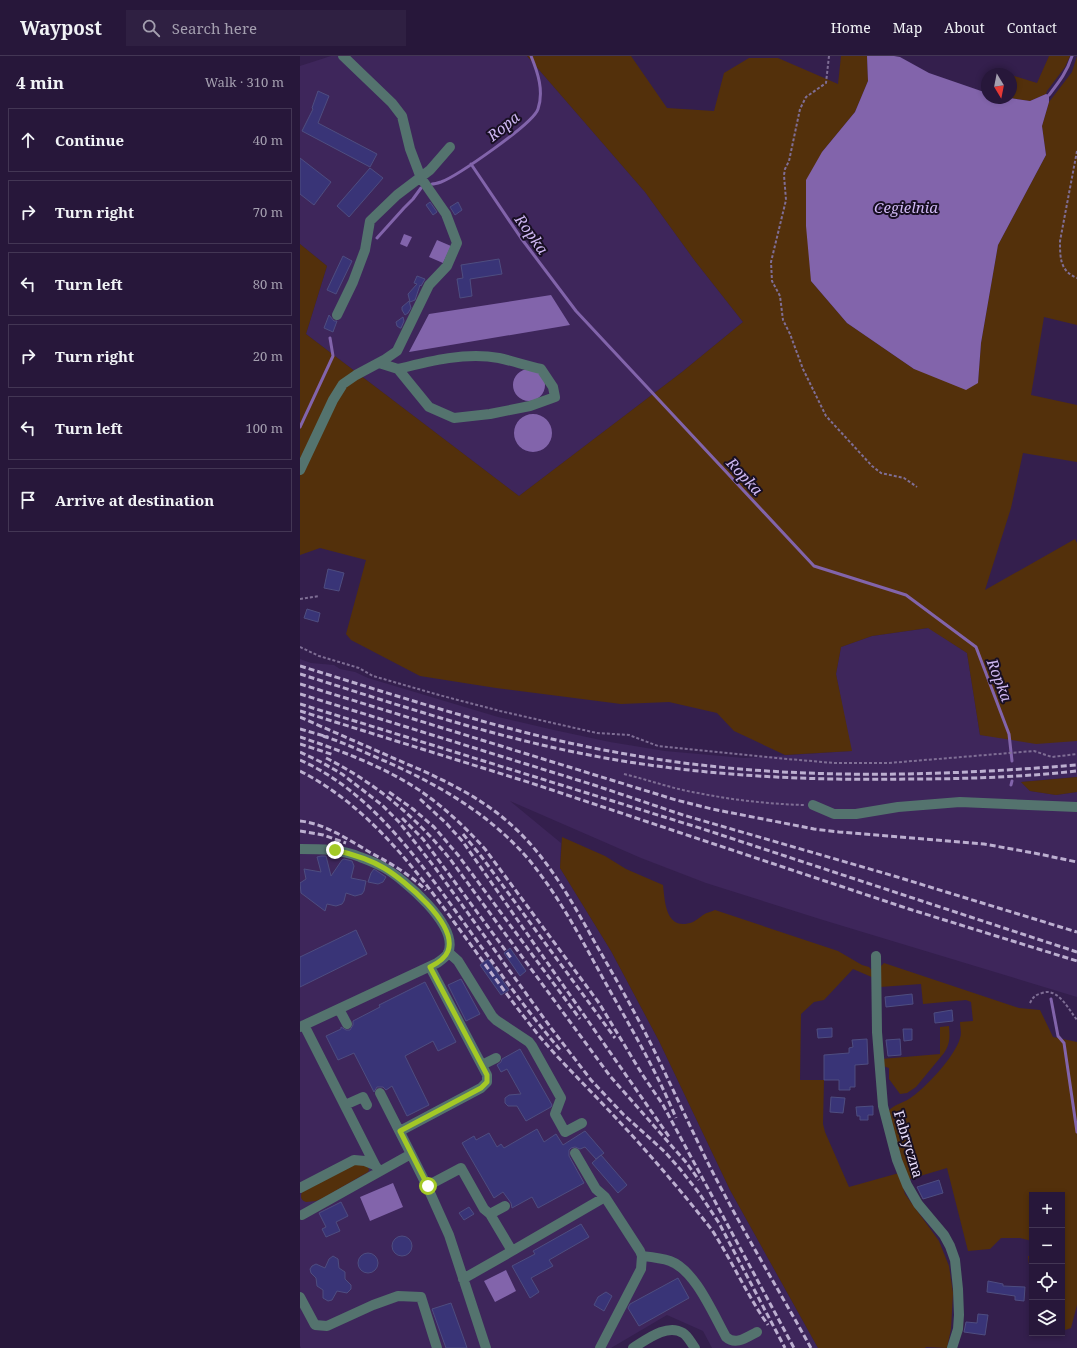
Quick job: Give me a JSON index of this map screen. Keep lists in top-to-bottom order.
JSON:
{
  "streets": {
    "street": ["Fabryczna"]
  },
  "water": ["Ropa", "Cegielnia", "Ropka"],
  "north": "bottom",
  "page": {
    "header": "Waypost",
    "search": "Search here",
    "nav": [
      "Home",
      "Map",
      "About",
      "Contact"
    ],
    "heading": ["4 min", "Walk · 310 m"],
    "list": [
      ["Continue", "40 m"],
      ["Turn right", "70 m"],
      ["Turn left", "80 m"],
      ["Turn right", "20 m"],
      ["Turn left", "100 m"],
      "Arrive at destination"
    ],
    "map_buttons": ["+", "−"]
  }
}
